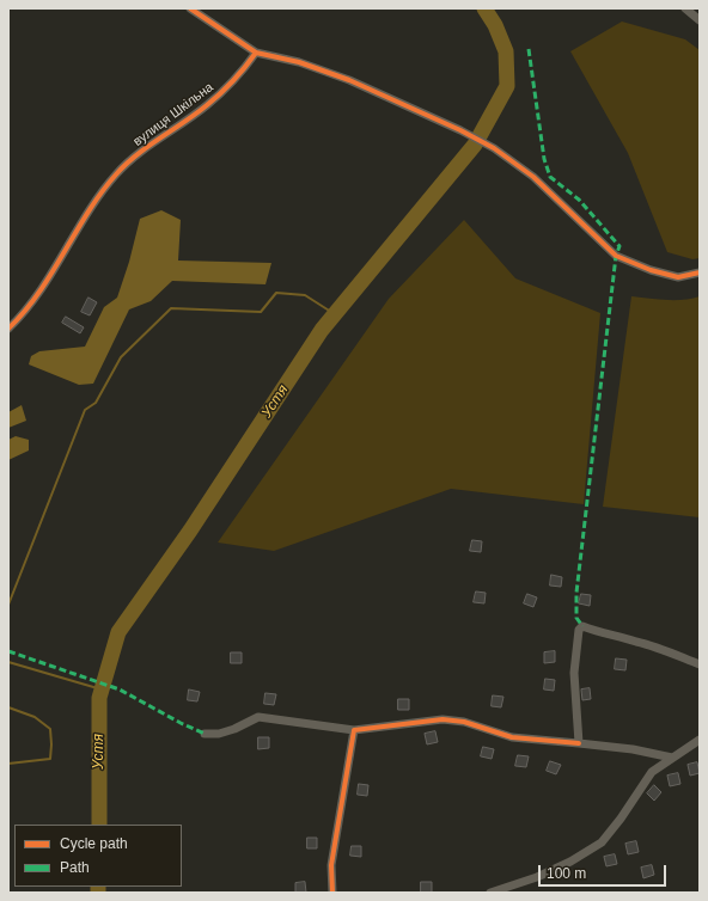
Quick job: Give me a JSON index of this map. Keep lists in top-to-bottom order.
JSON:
{
  "streets": {
    "street": ["вулиця Шкільна"]
  },
  "water": ["Устя"],
  "legend": ["Cycle path", "Path"],
  "scale_bar": "100 m"
}
